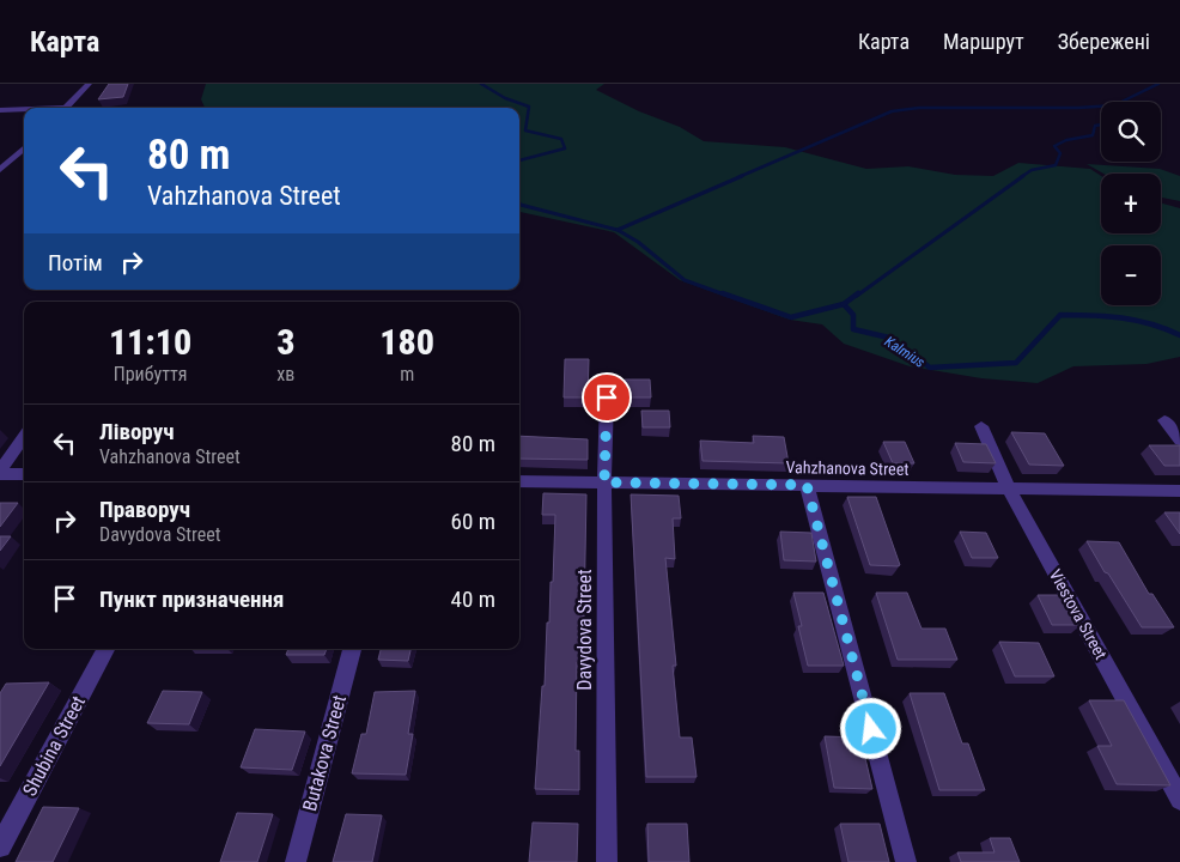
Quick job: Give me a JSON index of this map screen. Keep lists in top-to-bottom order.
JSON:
{
  "streets": {
    "street": [
      "Vahzhanova Street",
      "Viestova Street",
      "Davydova Street",
      "Shubina Street",
      "Butakova Street"
    ]
  },
  "crossings": [
    ["Vahzhanova Street", "Viestova Street"],
    ["Vahzhanova Street", "Davydova Street"]
  ],
  "water": ["Kalmius"],
  "page": {
    "header": "Карта",
    "nav": ["Карта", "Маршрут", "Збережені"],
    "map_buttons": ["+", "−"],
    "turn": ["80 m", "Vahzhanova Street"],
    "then": "Потім",
    "eta": [
      "11:10",
      "Прибуття",
      "3",
      "хв",
      "180",
      "m"
    ],
    "list": [
      {
        "name": "Ліворуч",
        "note": "Vahzhanova Street",
        "value": "80 m"
      },
      {
        "name": "Праворуч",
        "note": "Davydova Street",
        "value": "60 m"
      },
      {
        "name": "Пункт призначення",
        "value": "40 m"
      }
    ]
  }
}
